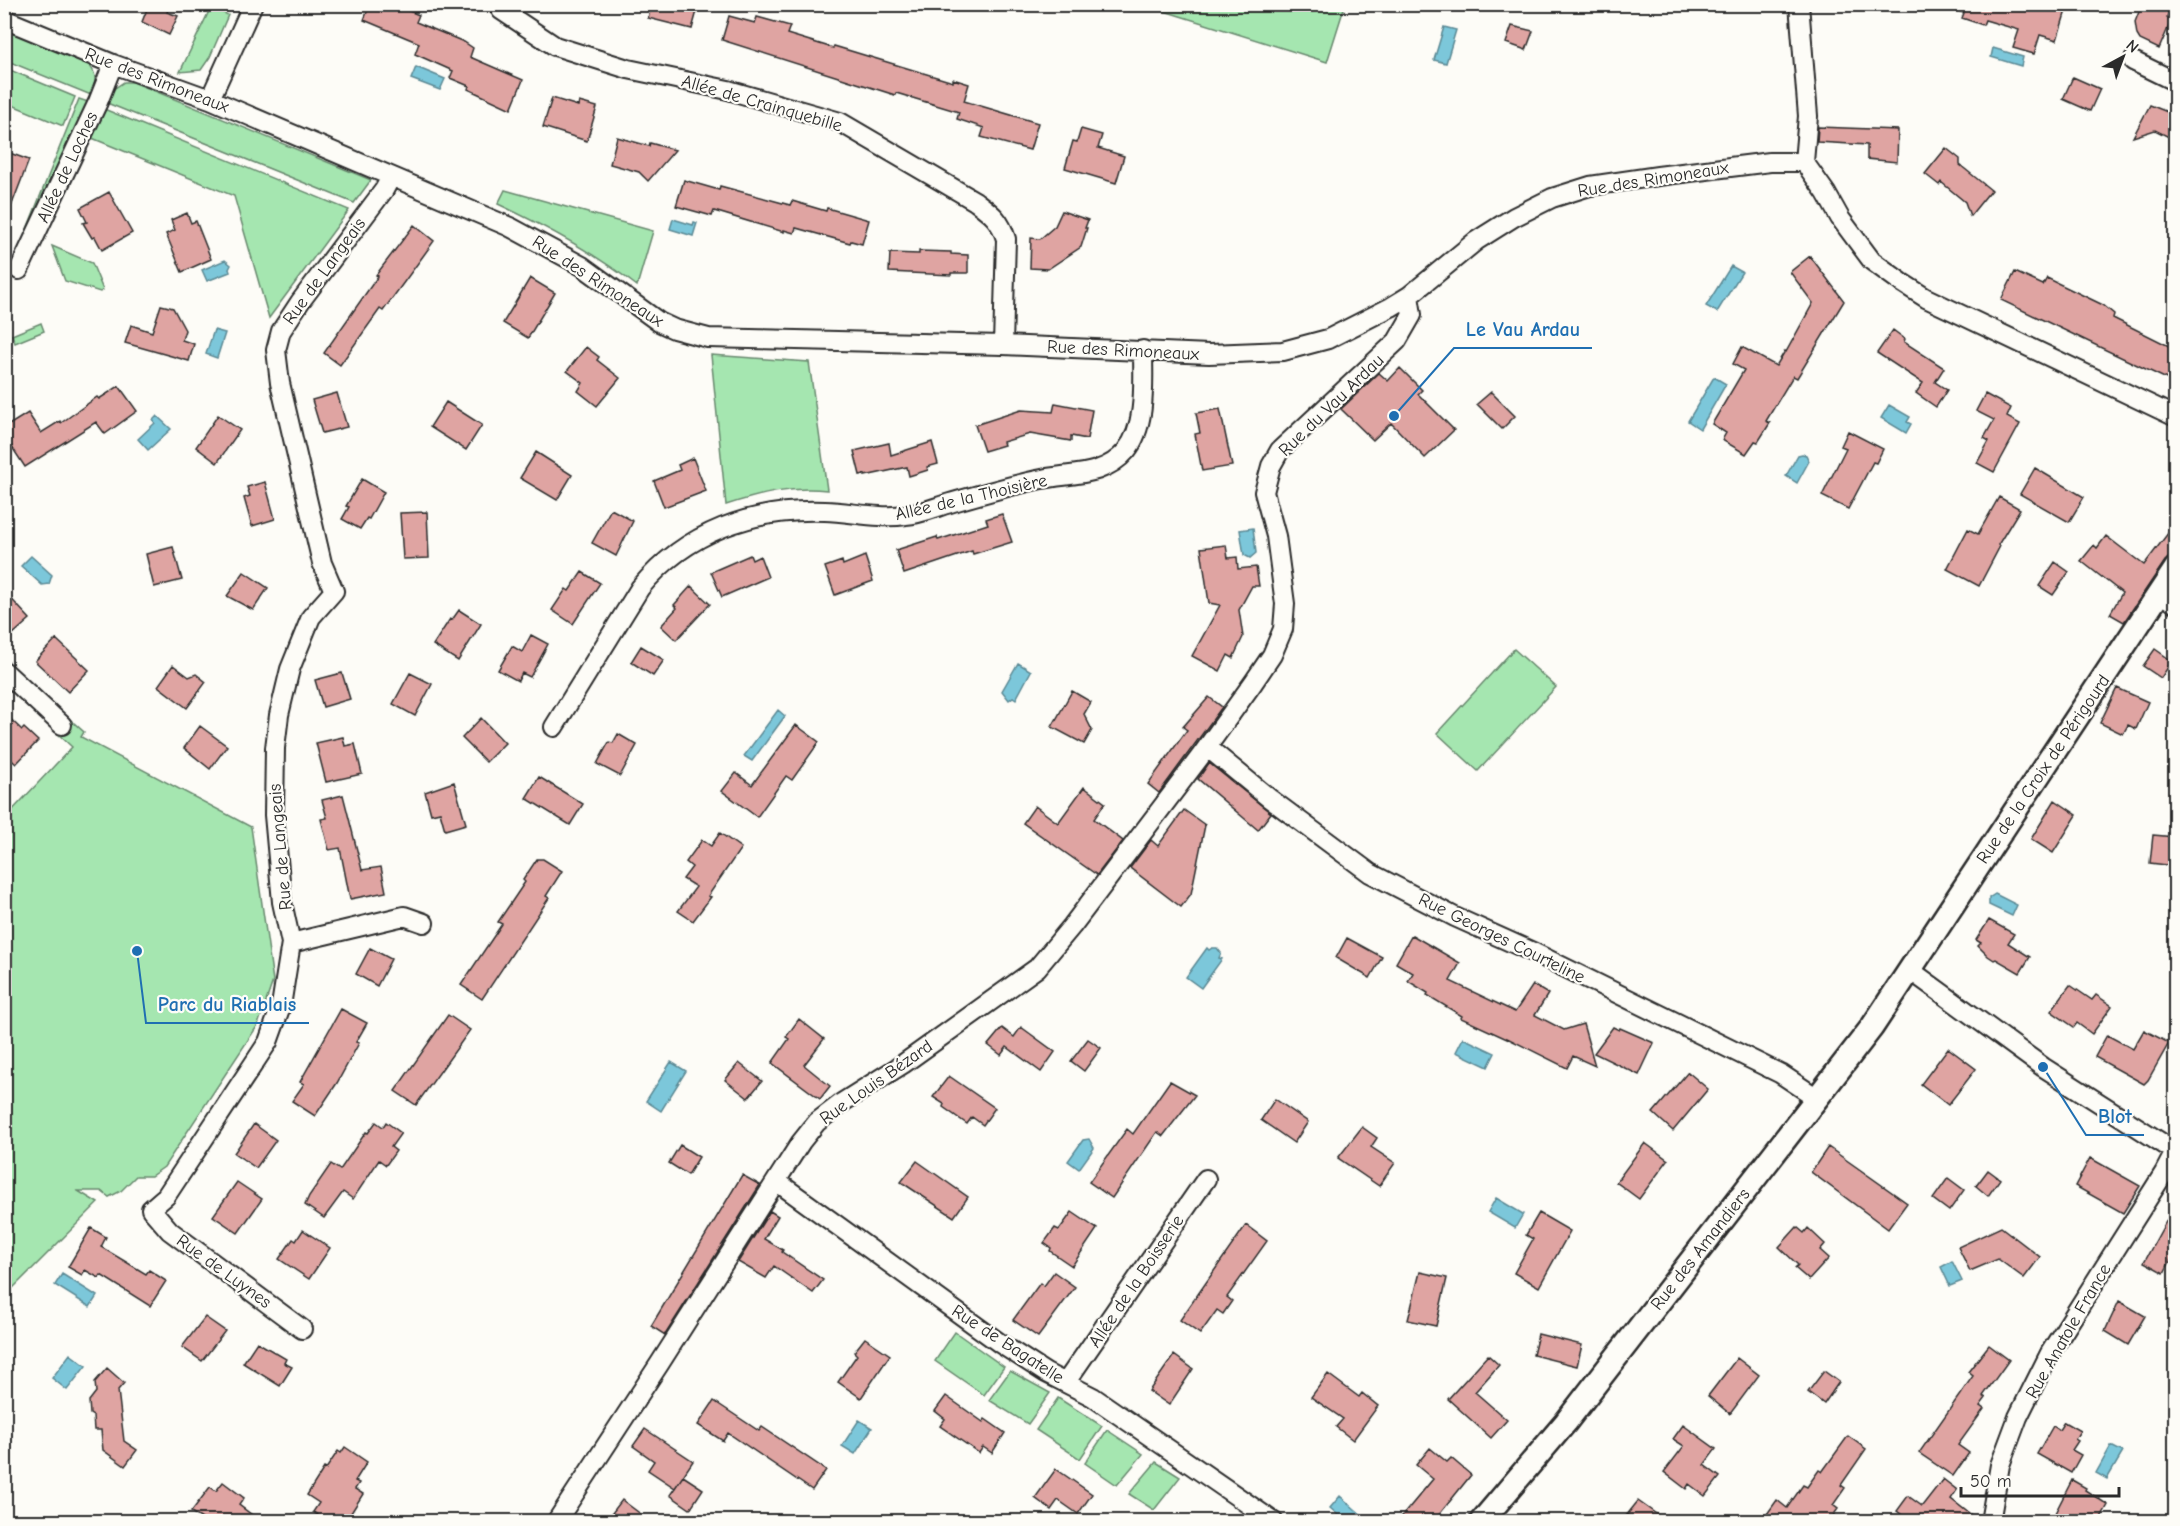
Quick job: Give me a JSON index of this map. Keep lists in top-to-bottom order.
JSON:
{
  "streets": {
    "street": [
      "Rue des Rimoneaux",
      "Allée de Crainquebille",
      "Allée de Loches",
      "Rue de Langeais",
      "Rue du Vau Ardau",
      "Allée de la Thoisière",
      "Rue de la Croix de Périgourd",
      "Rue Georges Courteline",
      "Rue Louis Bézard",
      "Rue des Amandiers",
      "Rue de Luynes",
      "Allée de la Boisserie",
      "Rue Anatole France",
      "Rue de Bagatelle"
    ]
  },
  "crossings": [
    ["Rue des Rimoneaux", "Allée de Crainquebille"],
    ["Rue des Rimoneaux", "Allée de Loches"],
    ["Rue des Rimoneaux", "Rue de Langeais"],
    ["Rue des Rimoneaux", "Rue du Vau Ardau"],
    ["Rue des Rimoneaux", "Allée de la Thoisière"],
    ["Rue de Langeais", "Rue de Luynes"],
    ["Rue du Vau Ardau", "Rue Georges Courteline"],
    ["Rue du Vau Ardau", "Rue Louis Bézard"],
    ["Rue de la Croix de Périgourd", "Rue des Amandiers"],
    ["Rue Georges Courteline", "Rue Louis Bézard"],
    ["Rue Georges Courteline", "Rue des Amandiers"],
    ["Rue Louis Bézard", "Rue de Bagatelle"],
    ["Allée de la Boisserie", "Rue de Bagatelle"]
  ],
  "places": ["Le Vau Ardau", "Parc du Riablais", "Blot"],
  "scale_bar": "50 m",
  "north": "top right"
}
